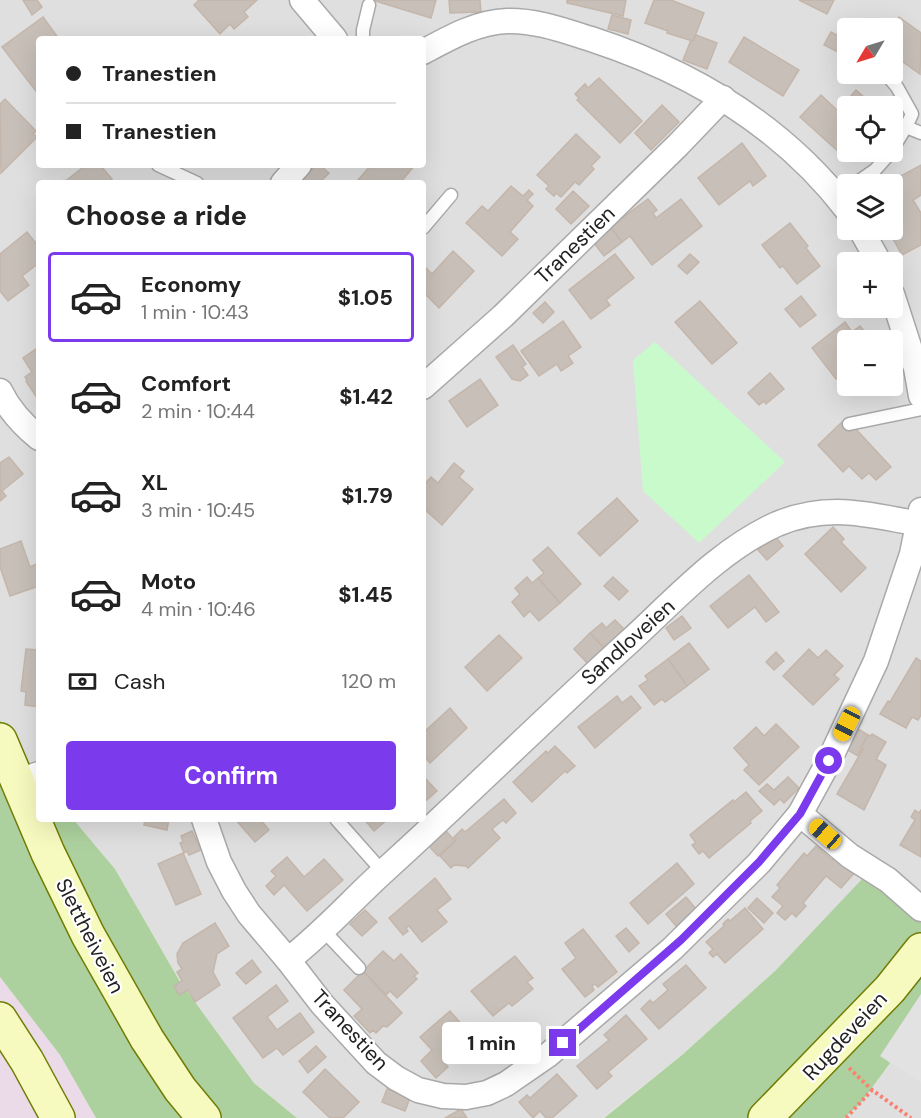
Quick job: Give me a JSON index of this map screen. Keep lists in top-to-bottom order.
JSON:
{
  "streets": {
    "street": [
      "Tranestien",
      "Sandloveien",
      "Slettheiveien",
      "Rugdeveien"
    ]
  },
  "crossings": [
    ["Tranestien", "Sandloveien"]
  ],
  "north": "bottom left",
  "page": {
    "map_buttons": ["+", "−"],
    "banner": ["Tranestien", "Tranestien"],
    "heading": "Choose a ride",
    "list": [
      {
        "name": "Economy",
        "note": "1 min · 10:43",
        "value": "$1.05"
      },
      {
        "name": "Comfort",
        "note": "2 min · 10:44",
        "value": "$1.42"
      },
      {
        "name": "XL",
        "note": "3 min · 10:45",
        "value": "$1.79"
      },
      {
        "name": "Moto",
        "note": "4 min · 10:46",
        "value": "$1.45"
      }
    ],
    "pay": ["Cash", "120 m"],
    "buttons": "Confirm",
    "bubble": "1 min"
  }
}
